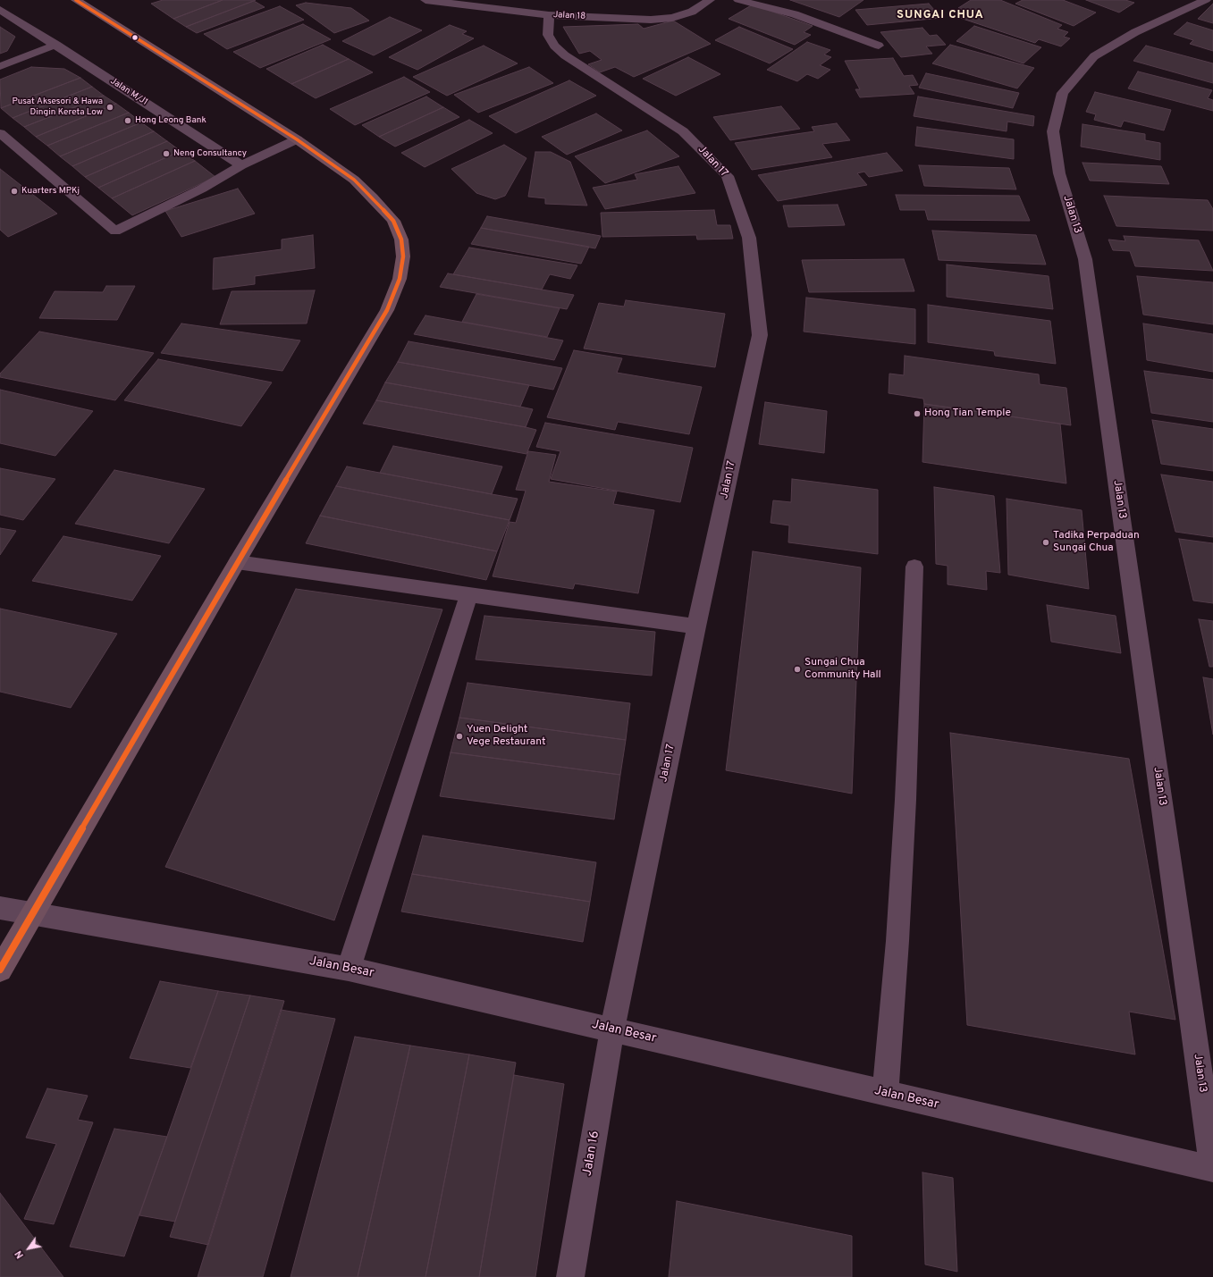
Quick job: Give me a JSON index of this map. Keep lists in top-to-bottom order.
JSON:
{
  "streets": {
    "street": [
      "Jalan 18",
      "Jalan M/J1",
      "Jalan 17",
      "Jalan 13",
      "Jalan Besar",
      "Jalan 16"
    ]
  },
  "crossings": [
    ["Jalan 18", "Jalan 17"],
    ["Jalan 17", "Jalan Besar"],
    ["Jalan 17", "Jalan 16"],
    ["Jalan 13", "Jalan Besar"],
    ["Jalan Besar", "Jalan 16"]
  ],
  "districts": ["SUNGAI CHUA"],
  "places": [
    "Pusat Aksesori & Hawa Dingin Kereta Low",
    "Hong Leong Bank",
    "Neng Consultancy",
    "Kuarters MPKj",
    "Hong Tian Temple",
    "Tadika Perpaduan Sungai Chua",
    "Sungai Chua Community Hall",
    "Yuen Delight Vege Restaurant"
  ],
  "north": "bottom left"
}
